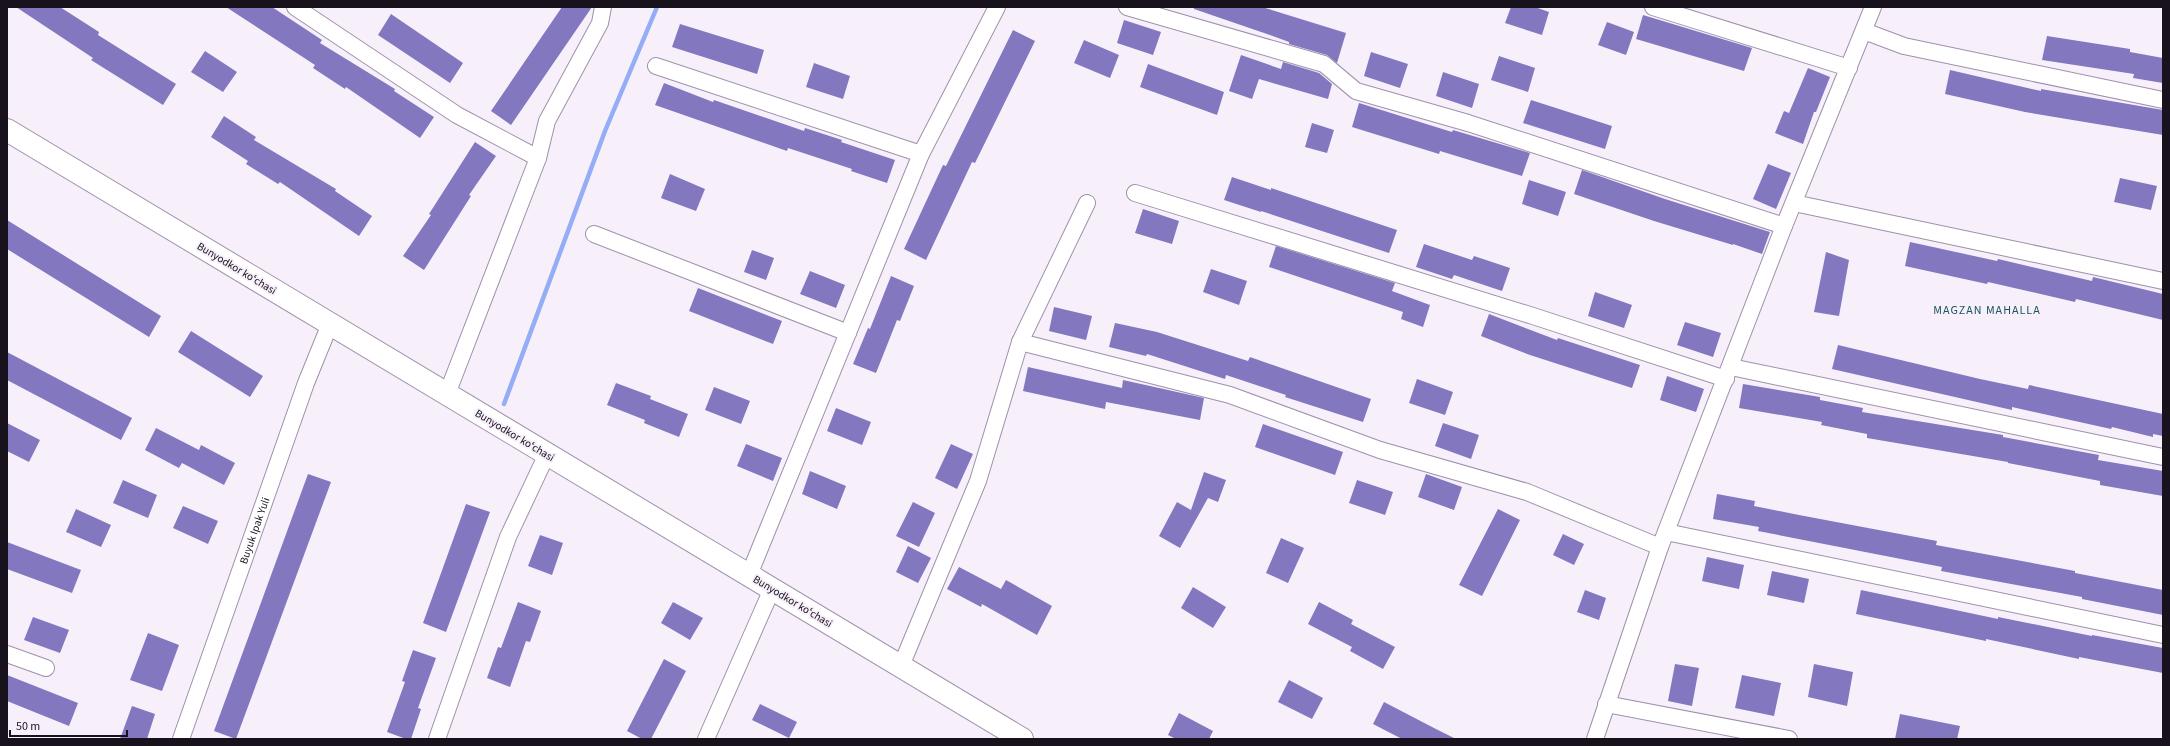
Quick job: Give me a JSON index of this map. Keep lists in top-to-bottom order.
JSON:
{
  "streets": {
    "main road": ["Bunyodkor koʻchasi"],
    "street": ["Buyuk Ipak Yuli"]
  },
  "crossings": [
    ["Bunyodkor koʻchasi", "Buyuk Ipak Yuli"]
  ],
  "districts": ["MAGZAN MAHALLA"],
  "scale_bar": "50 m"
}
